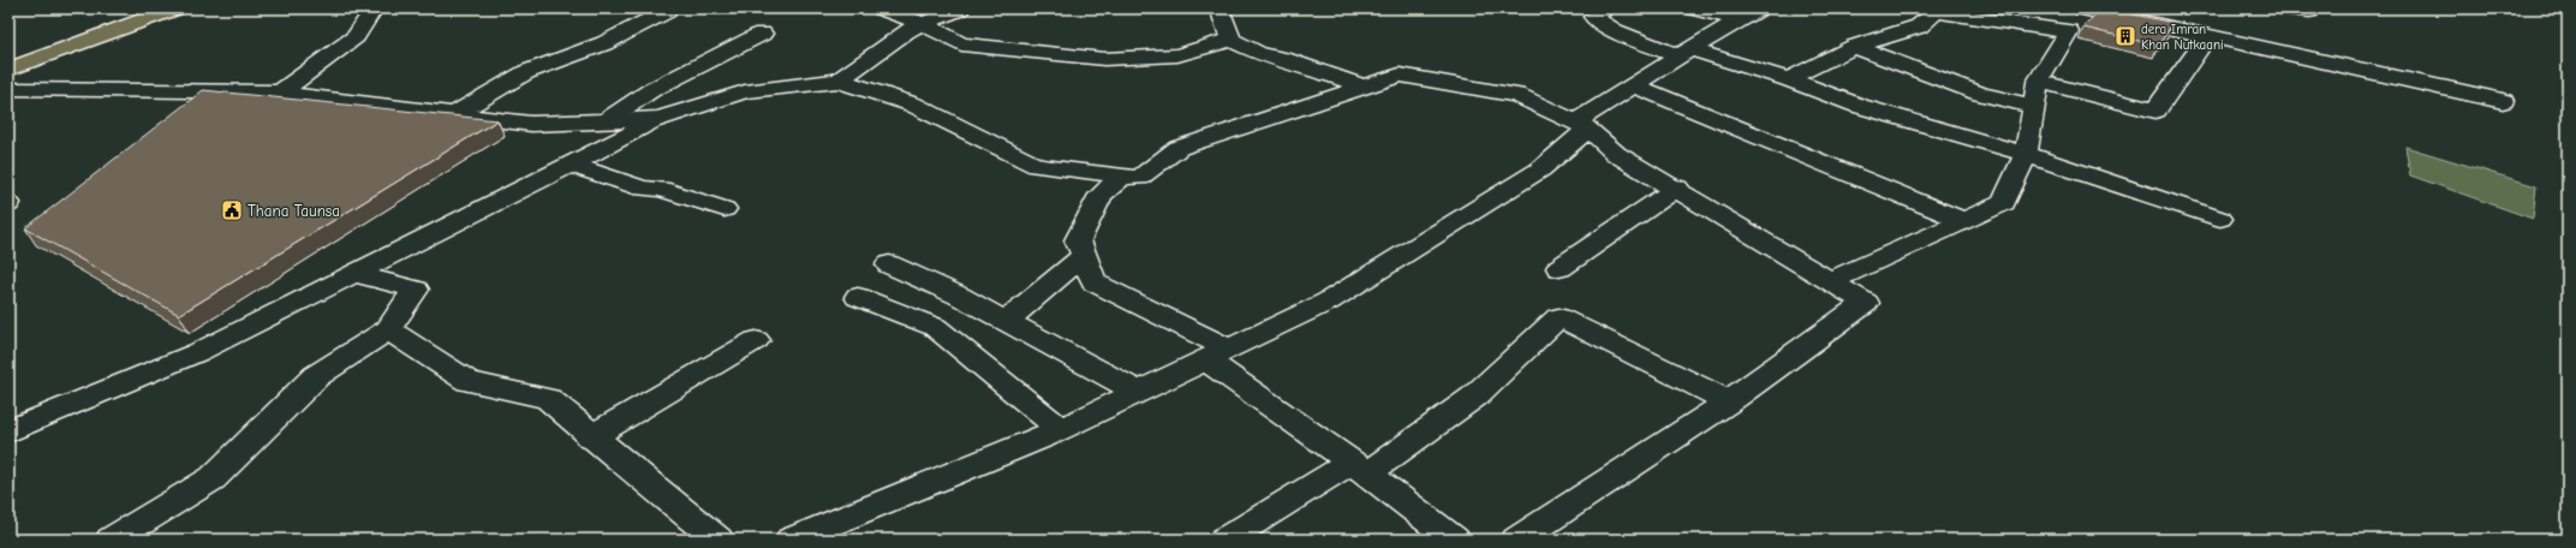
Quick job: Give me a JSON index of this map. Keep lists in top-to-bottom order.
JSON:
{
  "places": {
    "building": ["dera Imran Khan Nutkaani"],
    "public building": ["Thana Taunsa"]
  }
}
